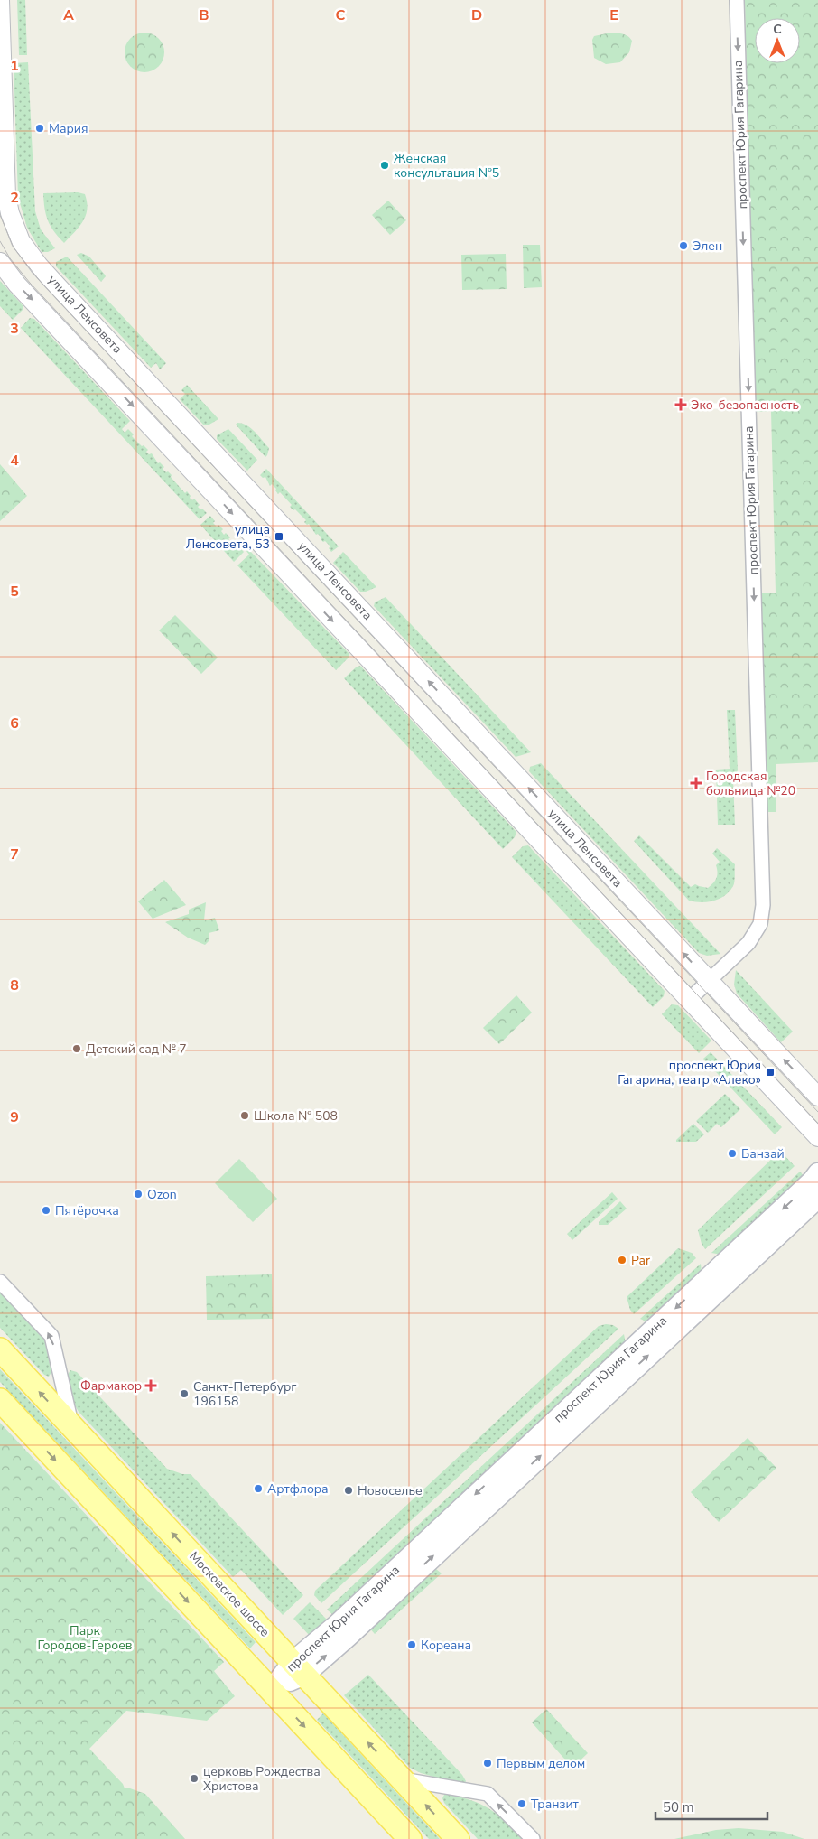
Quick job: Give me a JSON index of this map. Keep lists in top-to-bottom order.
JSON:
{
  "streets": {
    "main road": ["проспект Юрия Гагарина", "Московское шоссе"],
    "street": ["улица Ленсовета"]
  },
  "crossings": [
    ["проспект Юрия Гагарина", "улица Ленсовета"],
    ["проспект Юрия Гагарина", "Московское шоссе"]
  ],
  "parks": ["Парк Городов-Героев"],
  "places": {
    "other": [
      "Мария",
      "Женская консультация №5",
      "Элен",
      "Детский сад № 7",
      "Школа № 508",
      "Банзай",
      "Ozon",
      "Пятёрочка",
      "Par",
      "Санкт-Петербург 196158",
      "Артфлора",
      "Новоселье",
      "Кореана",
      "Первым делом",
      "церковь Рождества Христова",
      "Транзит"
    ],
    "health": ["Эко-безопасность", "Городская больница №20", "Фармакор"],
    "transit": ["улица Ленсовета, 53", "проспект Юрия Гагарина, театр «Алеко»"]
  },
  "scale_bar": "50 m",
  "north": "top",
  "grid": {
    "columns": [
      "A",
      "B",
      "C",
      "D",
      "E"
    ],
    "rows": [
      "1",
      "2",
      "3",
      "4",
      "5",
      "6",
      "7",
      "8",
      "9"
    ]
  }
}
